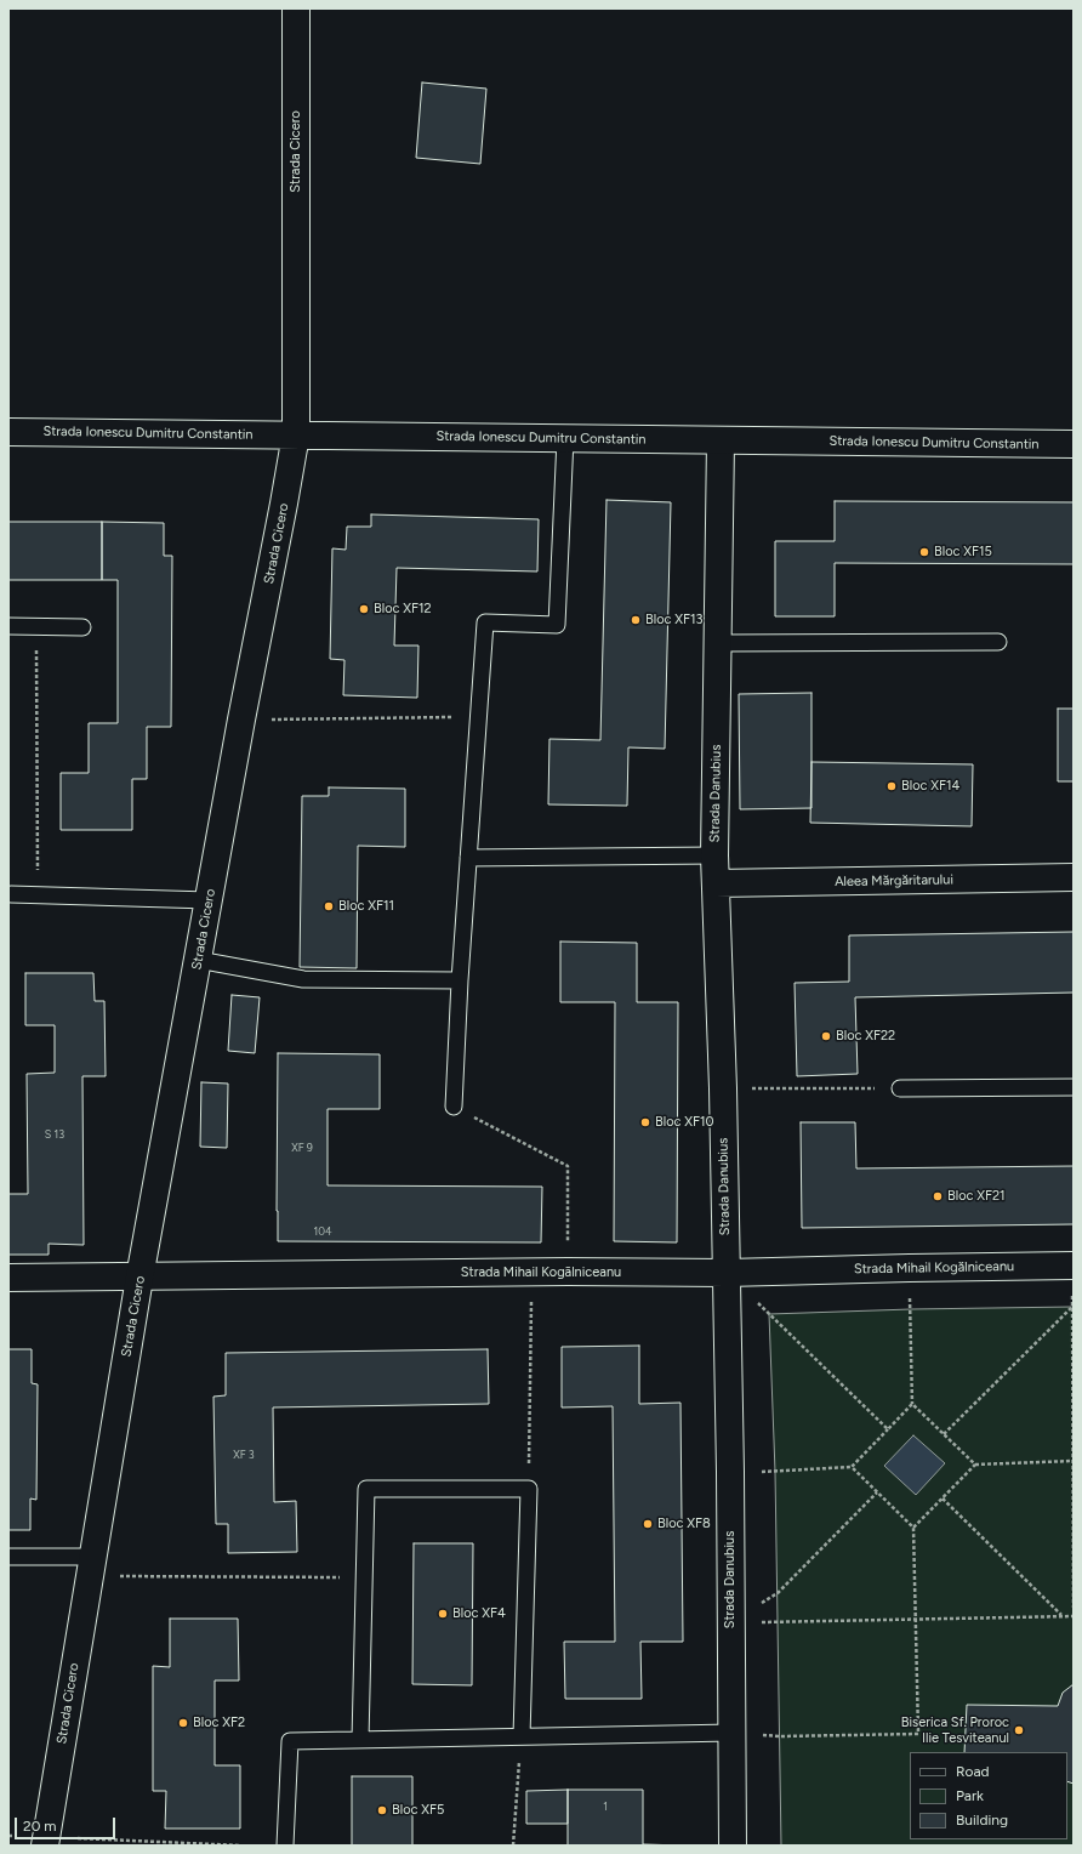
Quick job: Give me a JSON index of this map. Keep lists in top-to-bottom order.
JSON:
{
  "streets": {
    "street": [
      "Strada Cicero",
      "Strada Ionescu Dumitru Constantin",
      "Strada Danubius",
      "Aleea Mărgăritarului",
      "Strada Mihail Kogălniceanu"
    ]
  },
  "crossings": [
    ["Strada Cicero", "Strada Ionescu Dumitru Constantin"],
    ["Strada Cicero", "Strada Mihail Kogălniceanu"],
    ["Strada Ionescu Dumitru Constantin", "Strada Danubius"],
    ["Strada Danubius", "Aleea Mărgăritarului"],
    ["Strada Danubius", "Strada Mihail Kogălniceanu"]
  ],
  "places": [
    "Bloc XF15",
    "Bloc XF12",
    "Bloc XF13",
    "Bloc XF14",
    "Bloc XF11",
    "Bloc XF22",
    "Bloc XF10",
    "Bloc XF21",
    "Bloc XF8",
    "Bloc XF4",
    "Bloc XF2",
    "Biserica Sf. Proroc Ilie Tesviteanul",
    "Bloc XF5"
  ],
  "house_numbers": [
    "S 13",
    "XF 9",
    "104",
    "XF 3",
    "1"
  ],
  "legend": ["Road", "Park", "Building"],
  "scale_bar": "20 m"
}
